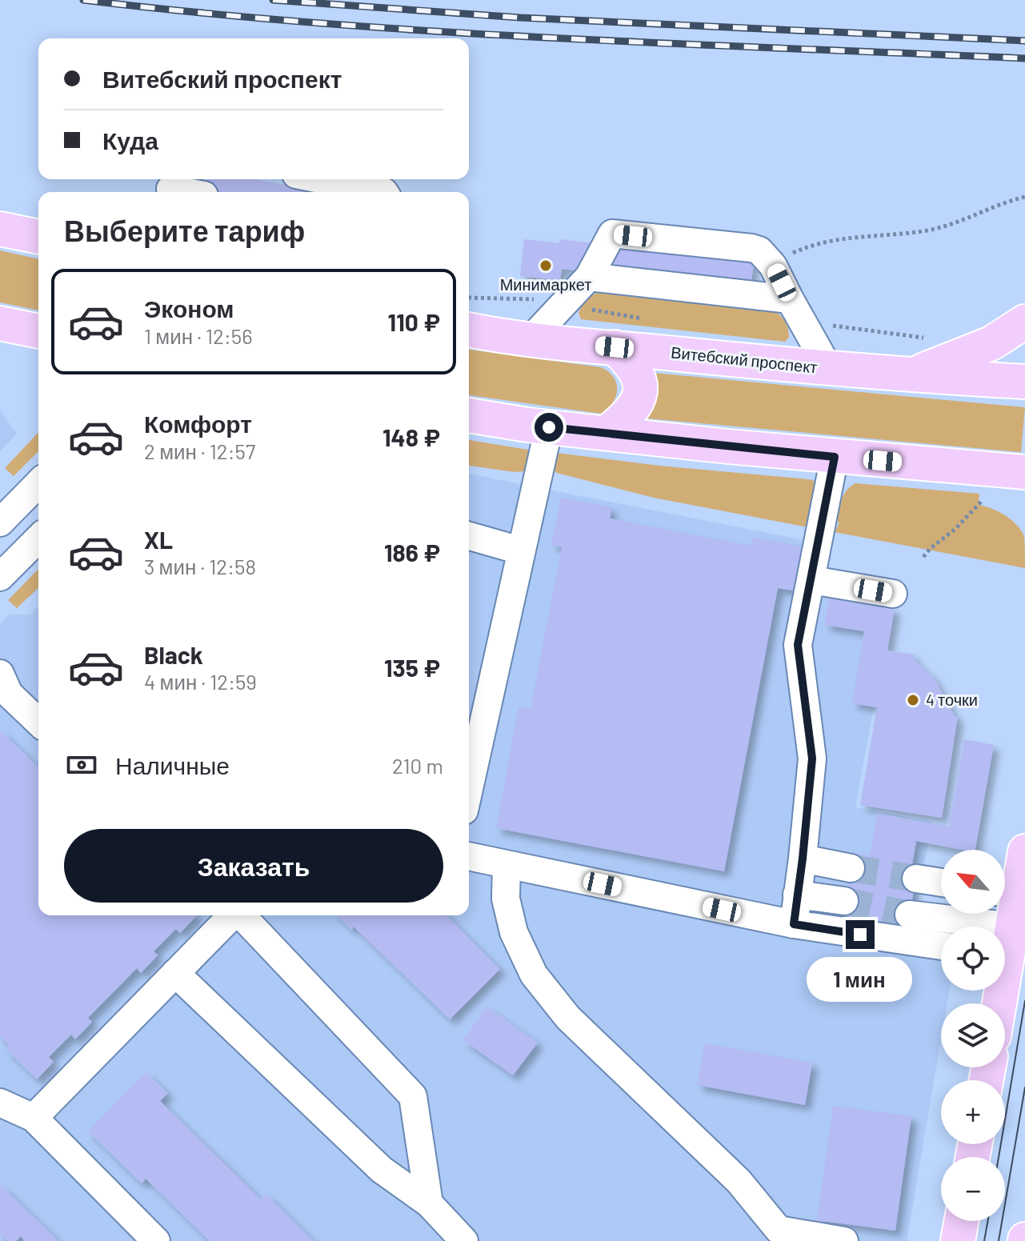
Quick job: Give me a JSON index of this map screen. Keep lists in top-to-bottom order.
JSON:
{
  "streets": {
    "main road": ["Витебский проспект"]
  },
  "places": ["Минимаркет", "4 точки"],
  "north": "top left",
  "page": {
    "banner": ["Витебский проспект", "Куда"],
    "heading": "Выберите тариф",
    "list": [
      {
        "name": "Эконом",
        "note": "1 мин · 12:56",
        "value": "110 ₽"
      },
      {
        "name": "Комфорт",
        "note": "2 мин · 12:57",
        "value": "148 ₽"
      },
      {
        "name": "XL",
        "note": "3 мин · 12:58",
        "value": "186 ₽"
      },
      {
        "name": "Black",
        "note": "4 мин · 12:59",
        "value": "135 ₽"
      }
    ],
    "pay": ["Наличные", "210 m"],
    "buttons": "Заказать",
    "map_buttons": ["+", "−"],
    "bubble": "1 мин"
  }
}
